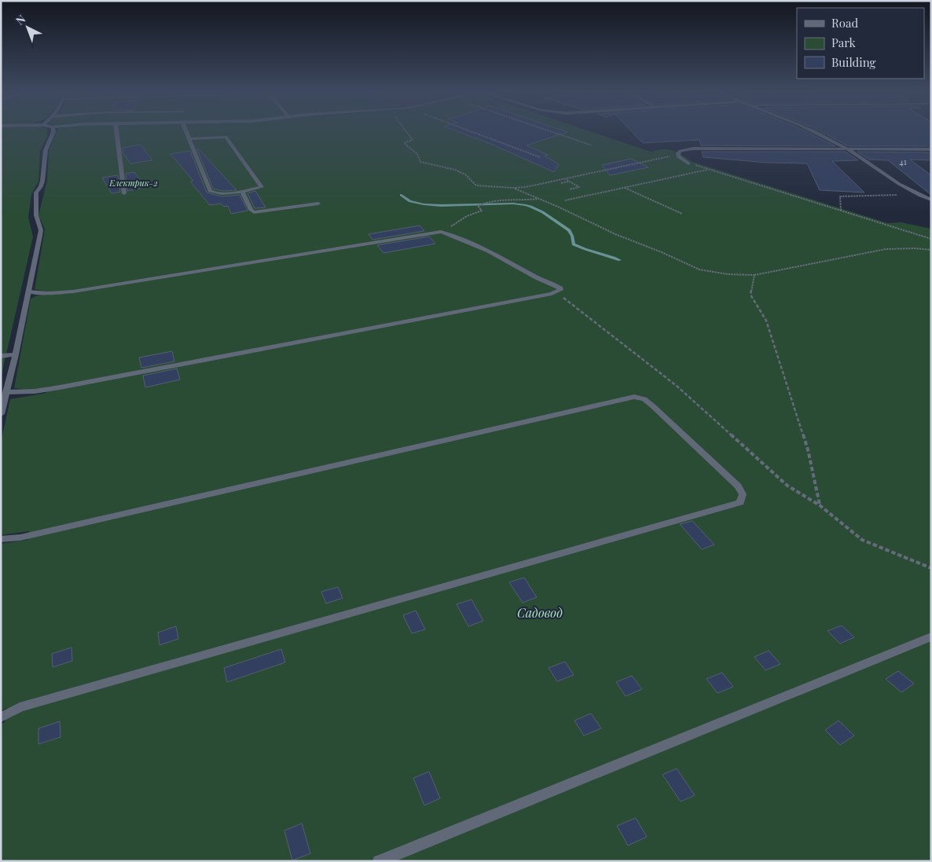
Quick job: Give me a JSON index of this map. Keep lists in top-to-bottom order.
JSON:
{
  "parks": ["Електрик-2", "Садовод"],
  "house_numbers": ["41"],
  "legend": ["Road", "Park", "Building"],
  "north": "top left"
}
